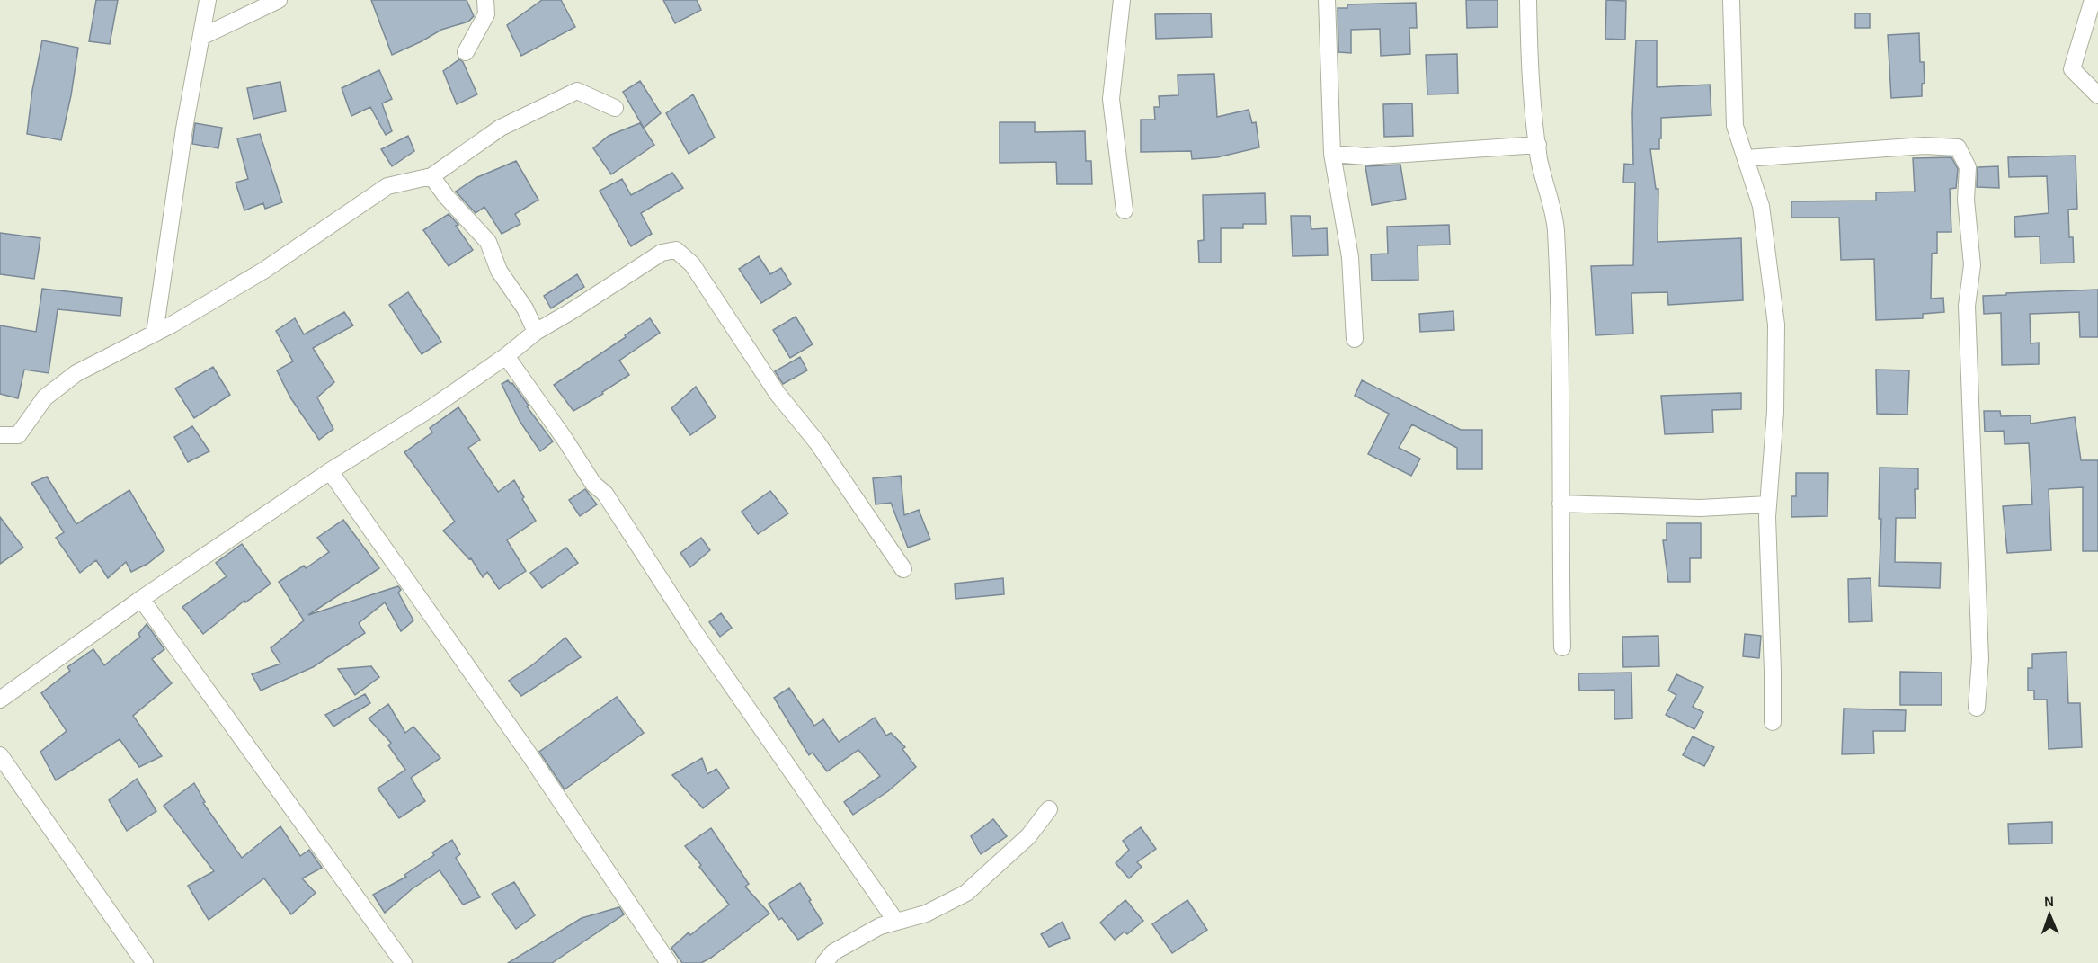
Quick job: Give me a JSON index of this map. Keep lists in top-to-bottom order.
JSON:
{
  "north": "top"
}
